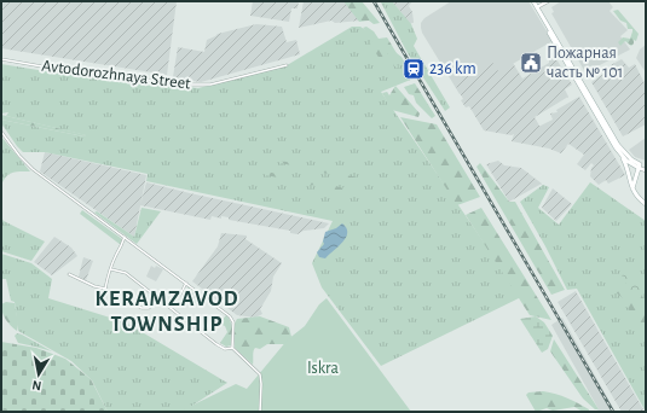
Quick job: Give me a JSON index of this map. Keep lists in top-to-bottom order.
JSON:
{
  "streets": {
    "street": ["Avtodorozhnaya Street"]
  },
  "districts": ["KERAMZAVOD TOWNSHIP"],
  "parks": ["Iskra"],
  "places": {
    "public building": ["Пожарная часть № 101"],
    "station": ["236 km"]
  },
  "north": "bottom"
}
